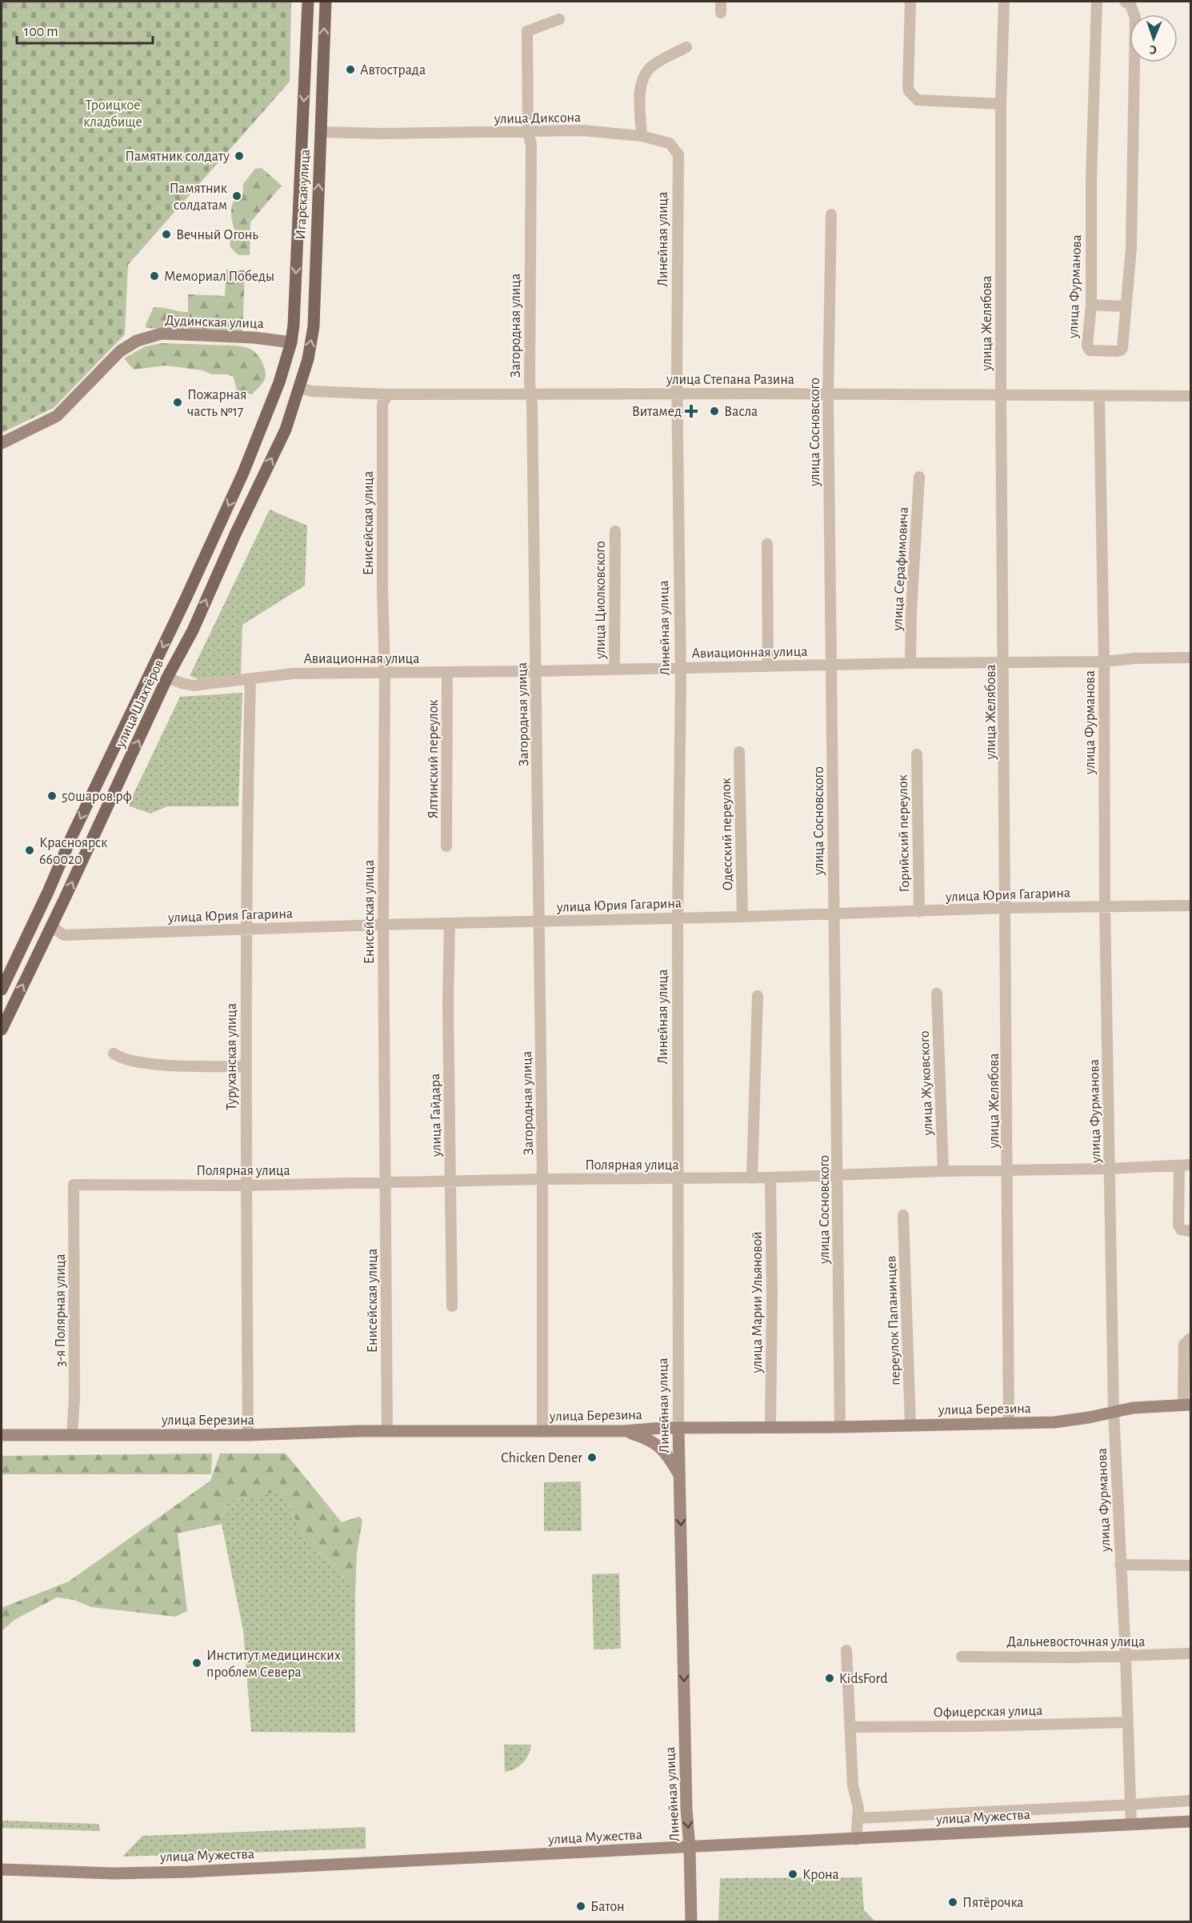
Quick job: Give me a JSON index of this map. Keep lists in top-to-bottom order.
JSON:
{
  "streets": {
    "main road": ["Игарская улица", "улица Шахтёров"],
    "street": [
      "улица Диксона",
      "Линейная улица",
      "улица Фурманова",
      "Дудинская улица",
      "улица Желябова",
      "Загородная улица",
      "улица Степана Разина",
      "улица Сосновского",
      "Енисейская улица",
      "улица Серафимовича",
      "улица Циолковского",
      "Авиационная улица",
      "Ялтинский переулок",
      "Горийский переулок",
      "Одесский переулок",
      "улица Юрия Гагарина",
      "Туруханская улица",
      "улица Жуковского",
      "улица Гайдара",
      "Полярная улица",
      "улица Марии Ульяновой",
      "3-я Полярная улица",
      "переулок Папанинцев",
      "улица Березина",
      "Дальневосточная улица",
      "Офицерская улица",
      "улица Мужества"
    ]
  },
  "crossings": [
    ["улица Диксона", "Игарская улица"],
    ["улица Диксона", "Линейная улица"],
    ["улица Диксона", "Загородная улица"],
    ["Игарская улица", "Дудинская улица"],
    ["Игарская улица", "улица Степана Разина"],
    ["Игарская улица", "улица Шахтёров"],
    ["Линейная улица", "улица Степана Разина"],
    ["Линейная улица", "Авиационная улица"],
    ["Линейная улица", "улица Юрия Гагарина"],
    ["Линейная улица", "Полярная улица"],
    ["Линейная улица", "улица Березина"],
    ["Линейная улица", "улица Мужества"],
    ["улица Фурманова", "улица Степана Разина"],
    ["улица Фурманова", "Авиационная улица"],
    ["улица Фурманова", "улица Юрия Гагарина"],
    ["улица Фурманова", "Полярная улица"],
    ["улица Фурманова", "улица Березина"],
    ["улица Фурманова", "Дальневосточная улица"],
    ["улица Фурманова", "Офицерская улица"],
    ["улица Фурманова", "улица Мужества"],
    ["улица Желябова", "улица Степана Разина"],
    ["улица Желябова", "Авиационная улица"],
    ["улица Желябова", "улица Юрия Гагарина"],
    ["улица Желябова", "Полярная улица"],
    ["улица Желябова", "улица Березина"],
    ["Загородная улица", "улица Степана Разина"],
    ["Загородная улица", "Авиационная улица"],
    ["Загородная улица", "улица Юрия Гагарина"],
    ["Загородная улица", "Полярная улица"],
    ["Загородная улица", "улица Березина"],
    ["улица Степана Разина", "улица Сосновского"],
    ["улица Степана Разина", "Енисейская улица"],
    ["улица Степана Разина", "улица Шахтёров"],
    ["улица Сосновского", "Авиационная улица"],
    ["улица Сосновского", "улица Юрия Гагарина"],
    ["улица Сосновского", "Полярная улица"],
    ["улица Сосновского", "улица Березина"],
    ["Енисейская улица", "Авиационная улица"],
    ["Енисейская улица", "улица Юрия Гагарина"],
    ["Енисейская улица", "Полярная улица"],
    ["Енисейская улица", "улица Березина"],
    ["улица Серафимовича", "Авиационная улица"],
    ["улица Циолковского", "Авиационная улица"],
    ["Авиационная улица", "улица Шахтёров"],
    ["Авиационная улица", "Ялтинский переулок"],
    ["Авиационная улица", "Туруханская улица"],
    ["улица Шахтёров", "улица Юрия Гагарина"],
    ["Горийский переулок", "улица Юрия Гагарина"],
    ["Одесский переулок", "улица Юрия Гагарина"],
    ["улица Юрия Гагарина", "Туруханская улица"],
    ["улица Юрия Гагарина", "улица Гайдара"],
    ["Туруханская улица", "Полярная улица"],
    ["Туруханская улица", "улица Березина"],
    ["улица Жуковского", "Полярная улица"],
    ["улица Гайдара", "Полярная улица"],
    ["Полярная улица", "улица Марии Ульяновой"],
    ["Полярная улица", "3-я Полярная улица"],
    ["улица Марии Ульяновой", "улица Березина"],
    ["3-я Полярная улица", "улица Березина"],
    ["переулок Папанинцев", "улица Березина"]
  ],
  "parks": ["Троицкое кладбище"],
  "places": {
    "other": [
      "Автострада",
      "Памятник солдату",
      "Памятник солдатам",
      "Вечный Огонь",
      "Мемориал Победы",
      "Пожарная часть №17",
      "Васла",
      "50шаров.рф",
      "Красноярск 660020",
      "Chicken Dener",
      "Институт медицинских проблем Севера",
      "KidsFord",
      "Крона",
      "Пятёрочка",
      "Батон"
    ],
    "health": ["Витамед"]
  },
  "scale_bar": "100 m",
  "north": "bottom"
}
